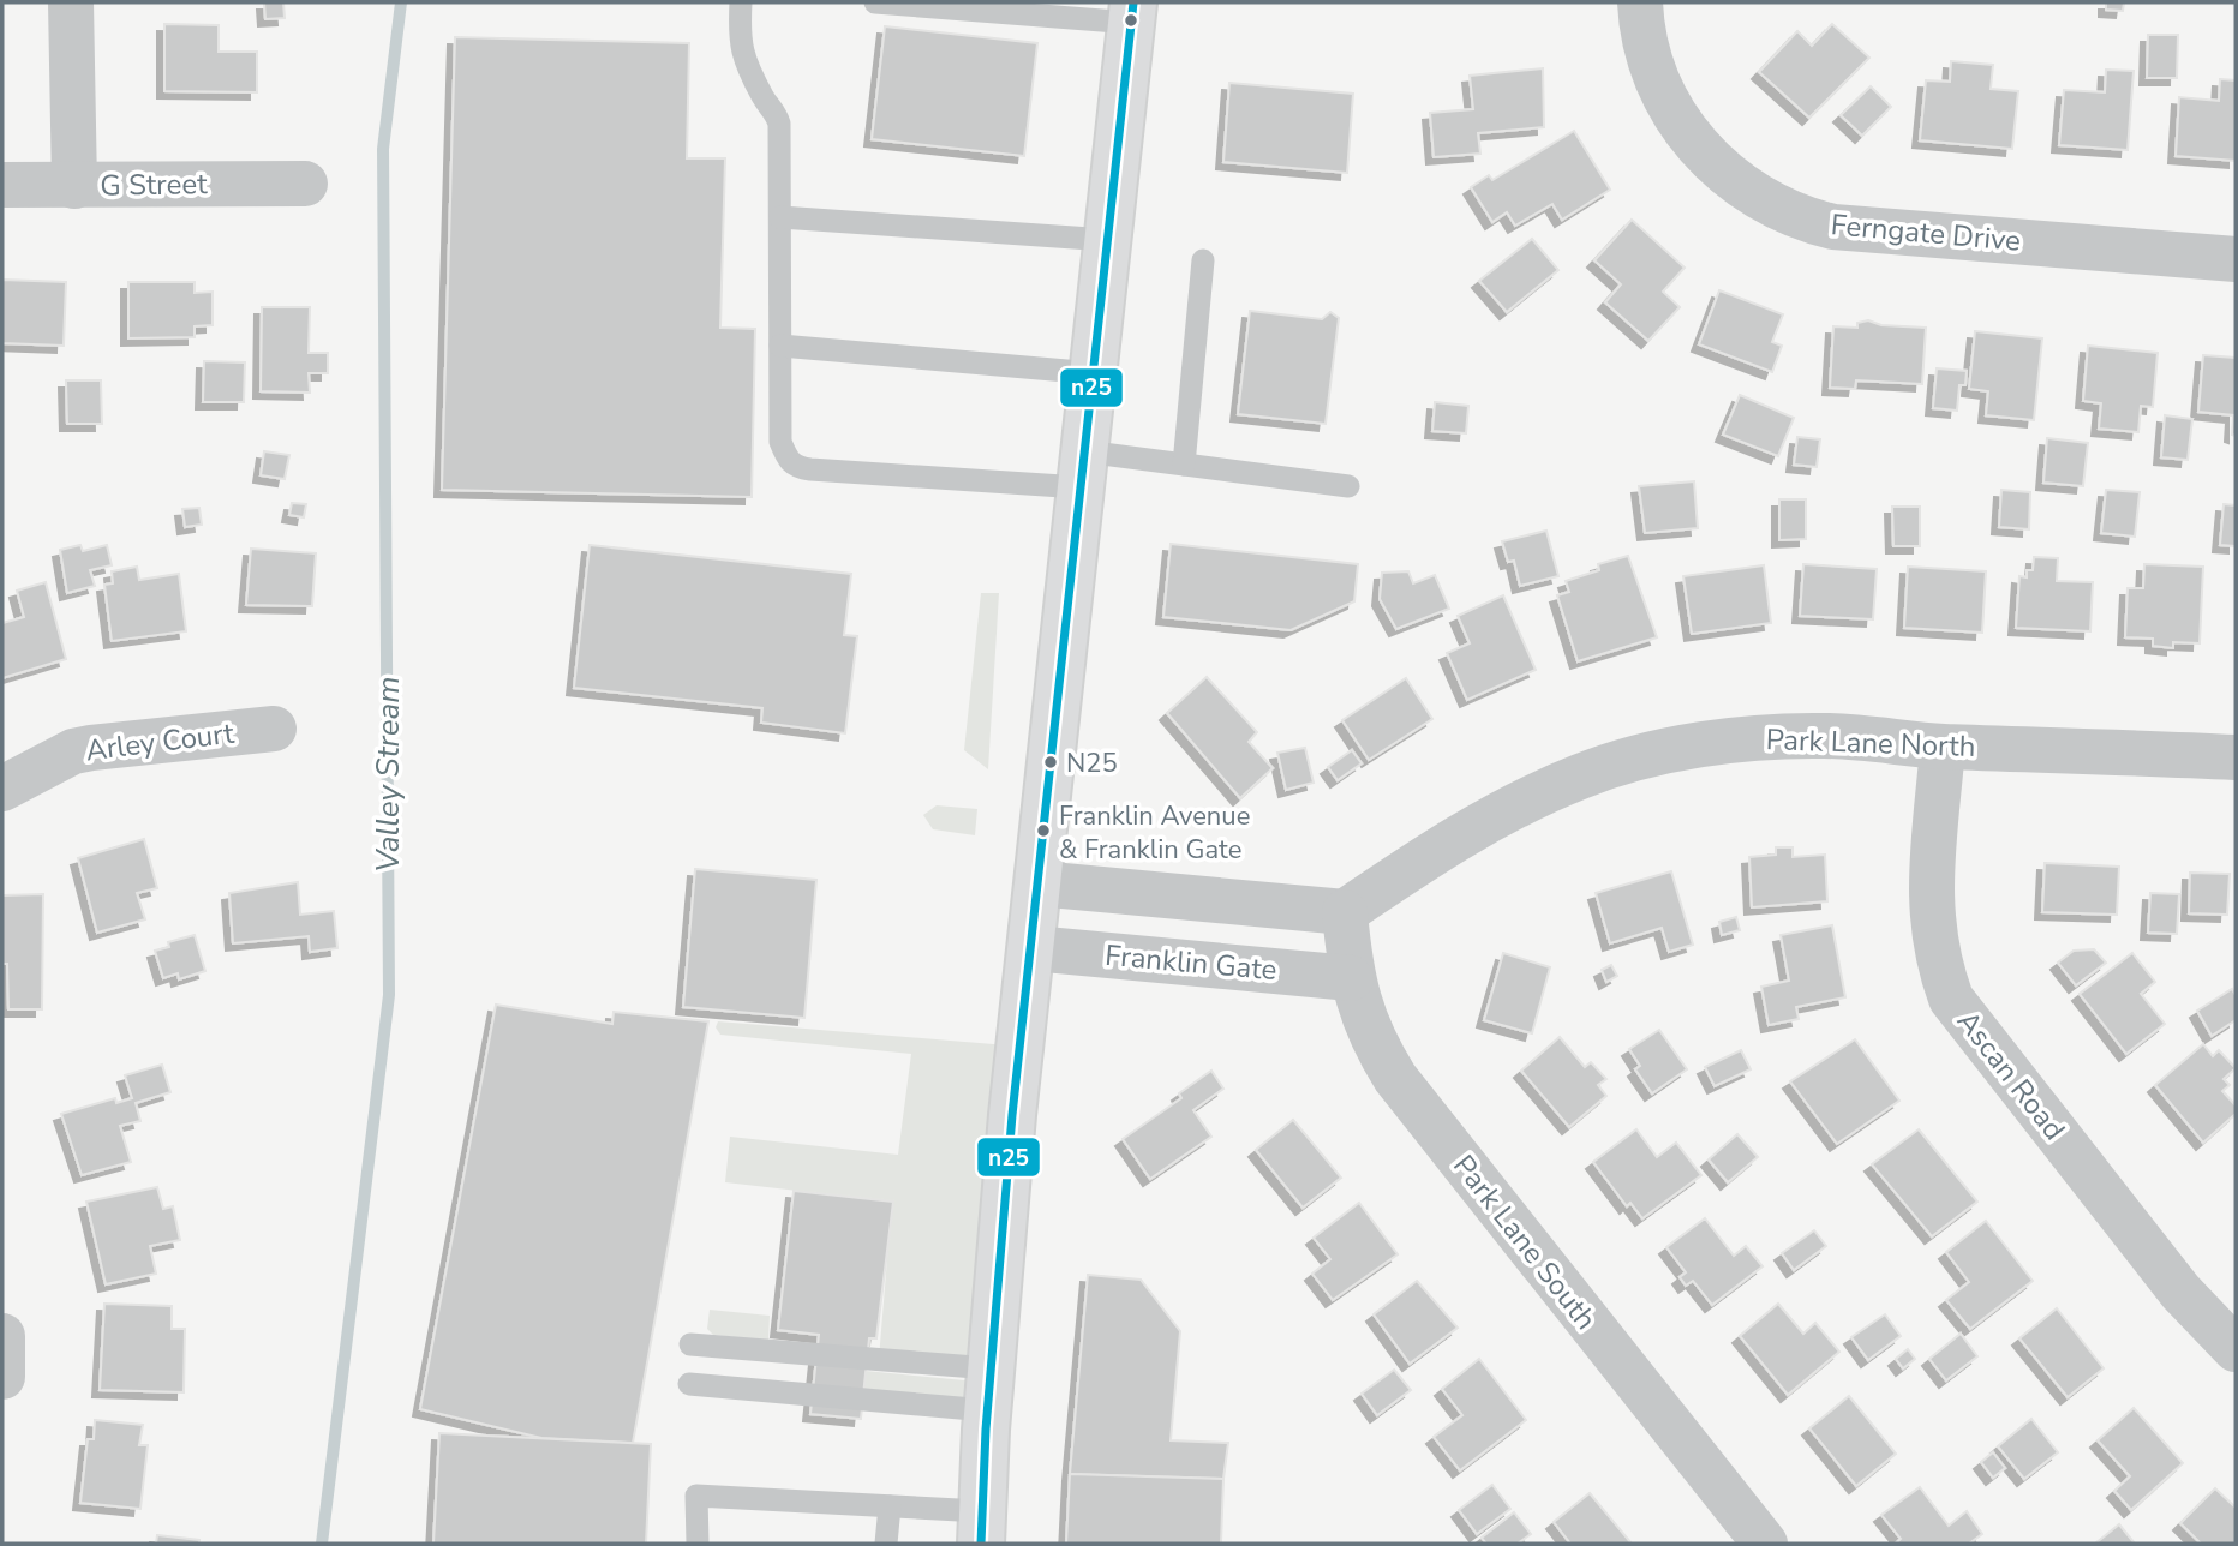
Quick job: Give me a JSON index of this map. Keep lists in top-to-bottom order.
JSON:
{
  "streets": {
    "street": [
      "G Street",
      "Ferngate Drive",
      "Arley Court",
      "Park Lane North",
      "Franklin Gate",
      "Ascan Road",
      "Park Lane South"
    ]
  },
  "crossings": [
    ["Park Lane North", "Ascan Road"],
    ["Park Lane North", "Park Lane South"],
    ["Franklin Gate", "Park Lane South"]
  ],
  "water": ["Valley Stream"],
  "places": ["N25", "Franklin Avenue & Franklin Gate"],
  "lines": ["transit line n25"]
}
